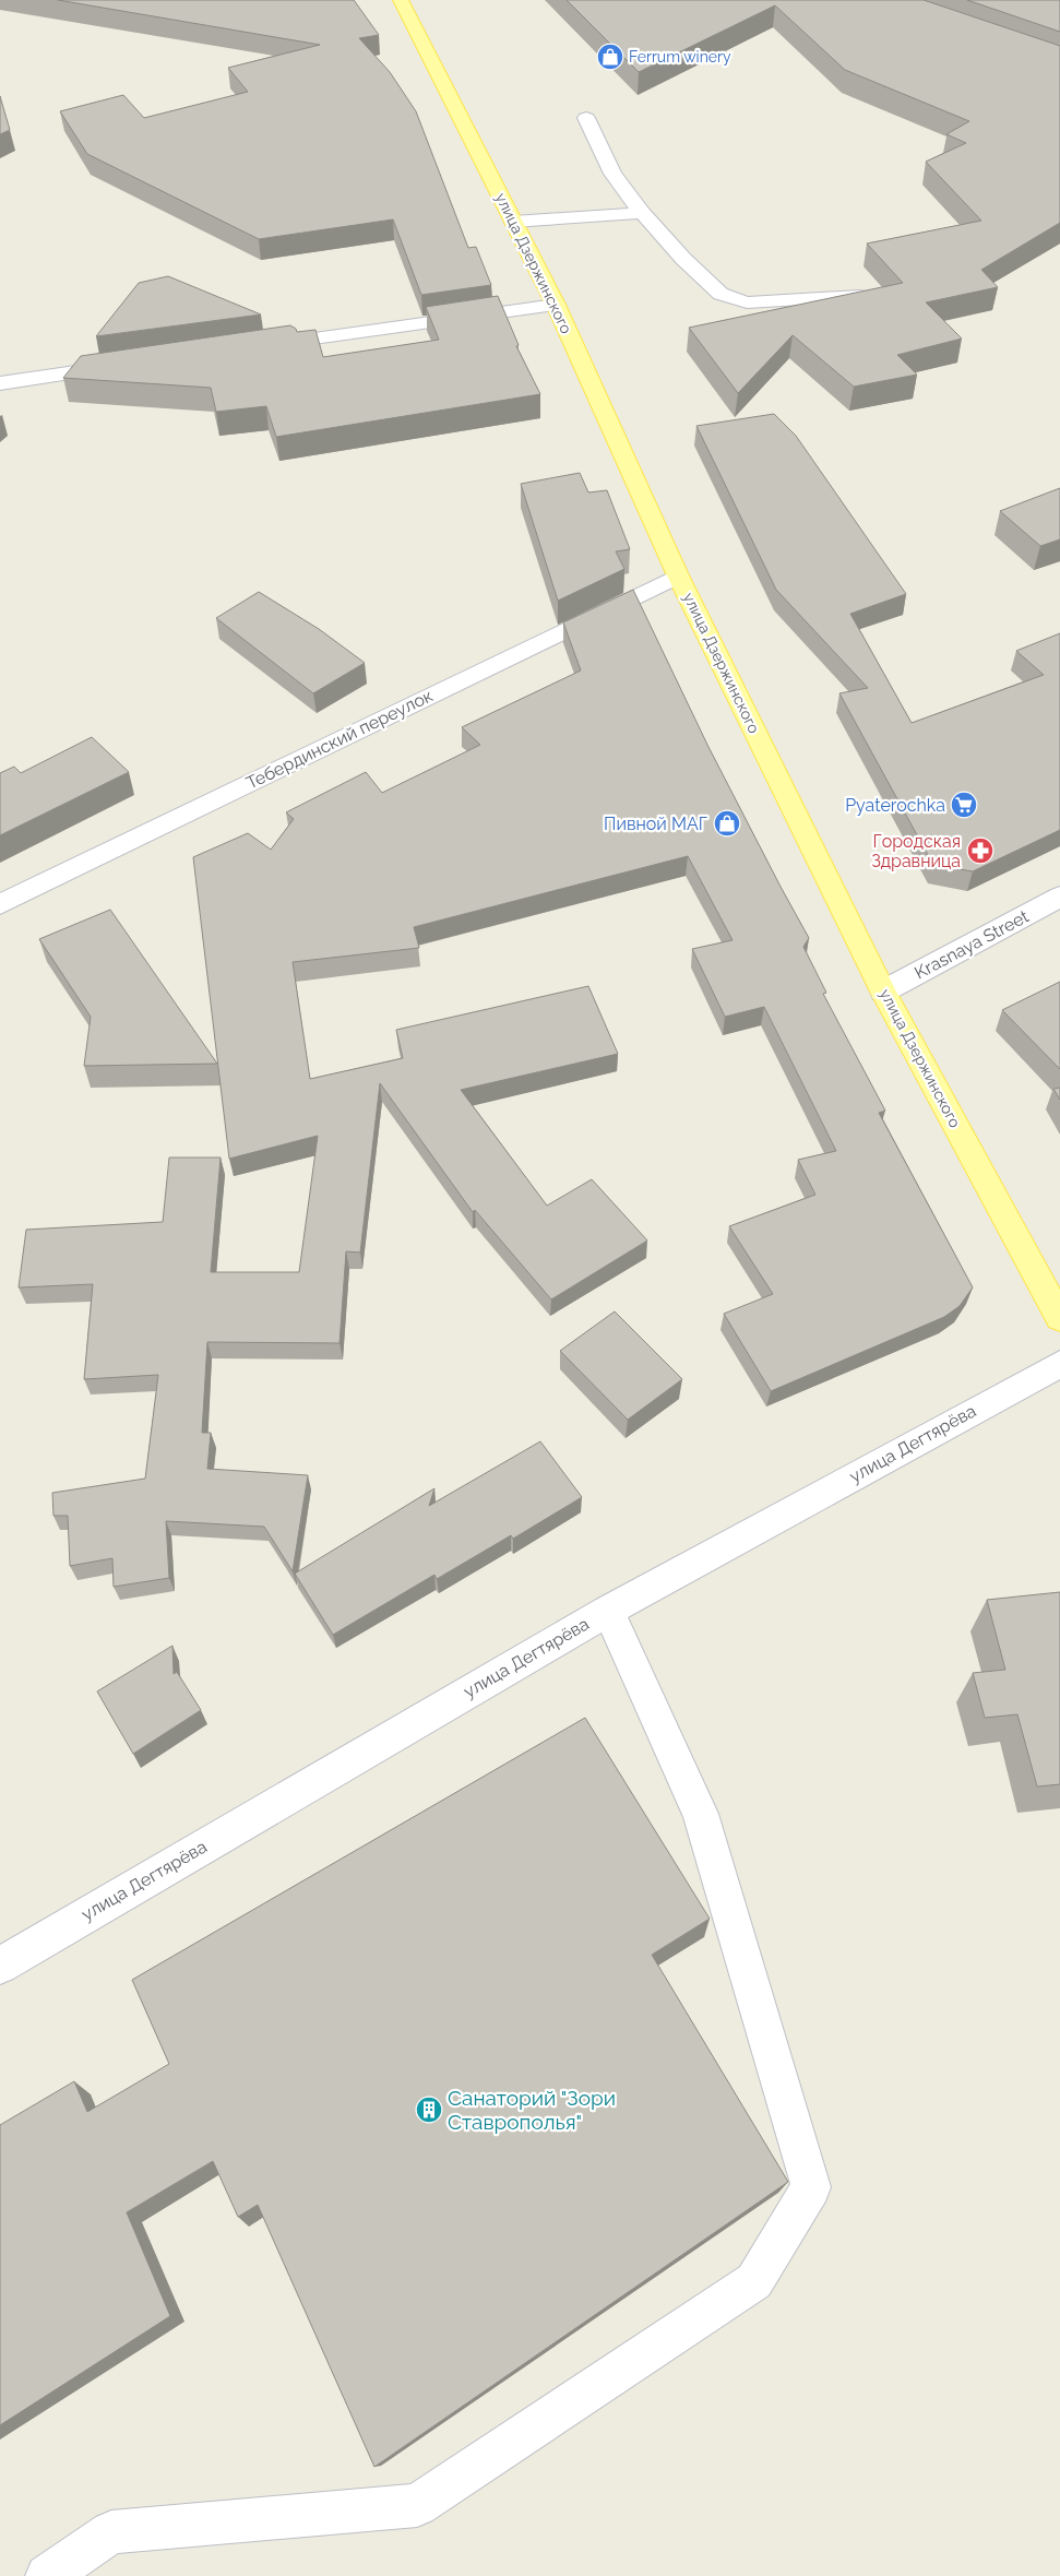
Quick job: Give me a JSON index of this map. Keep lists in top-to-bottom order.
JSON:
{
  "streets": {
    "main road": ["улица Дзержинского"],
    "street": ["Тебердинский переулок", "Krasnaya Street", "улица Дегтярёва"]
  },
  "crossings": [
    ["улица Дзержинского", "Тебердинский переулок"],
    ["улица Дзержинского", "Krasnaya Street"]
  ],
  "places": {
    "shop": ["Ferrum winery", "Пивной МАГ"],
    "supermarket": ["Pyaterochka"],
    "pharmacy": ["Городская Здравница"],
    "building": ["Санаторий \"Зори Ставрополья\""]
  }
}
